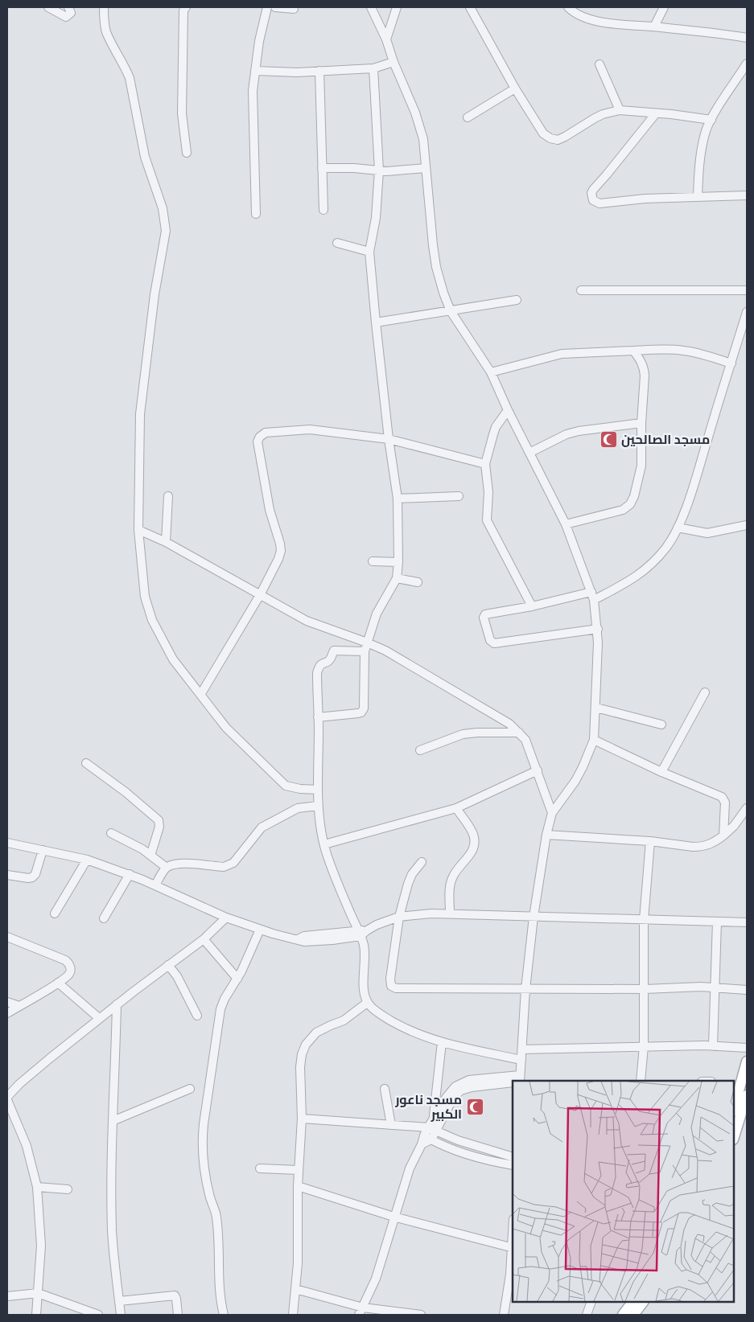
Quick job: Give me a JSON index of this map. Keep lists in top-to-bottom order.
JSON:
{
  "places": {
    "mosque": ["مسجد الصالحين", "مسجد ناعور الكبير"]
  }
}
